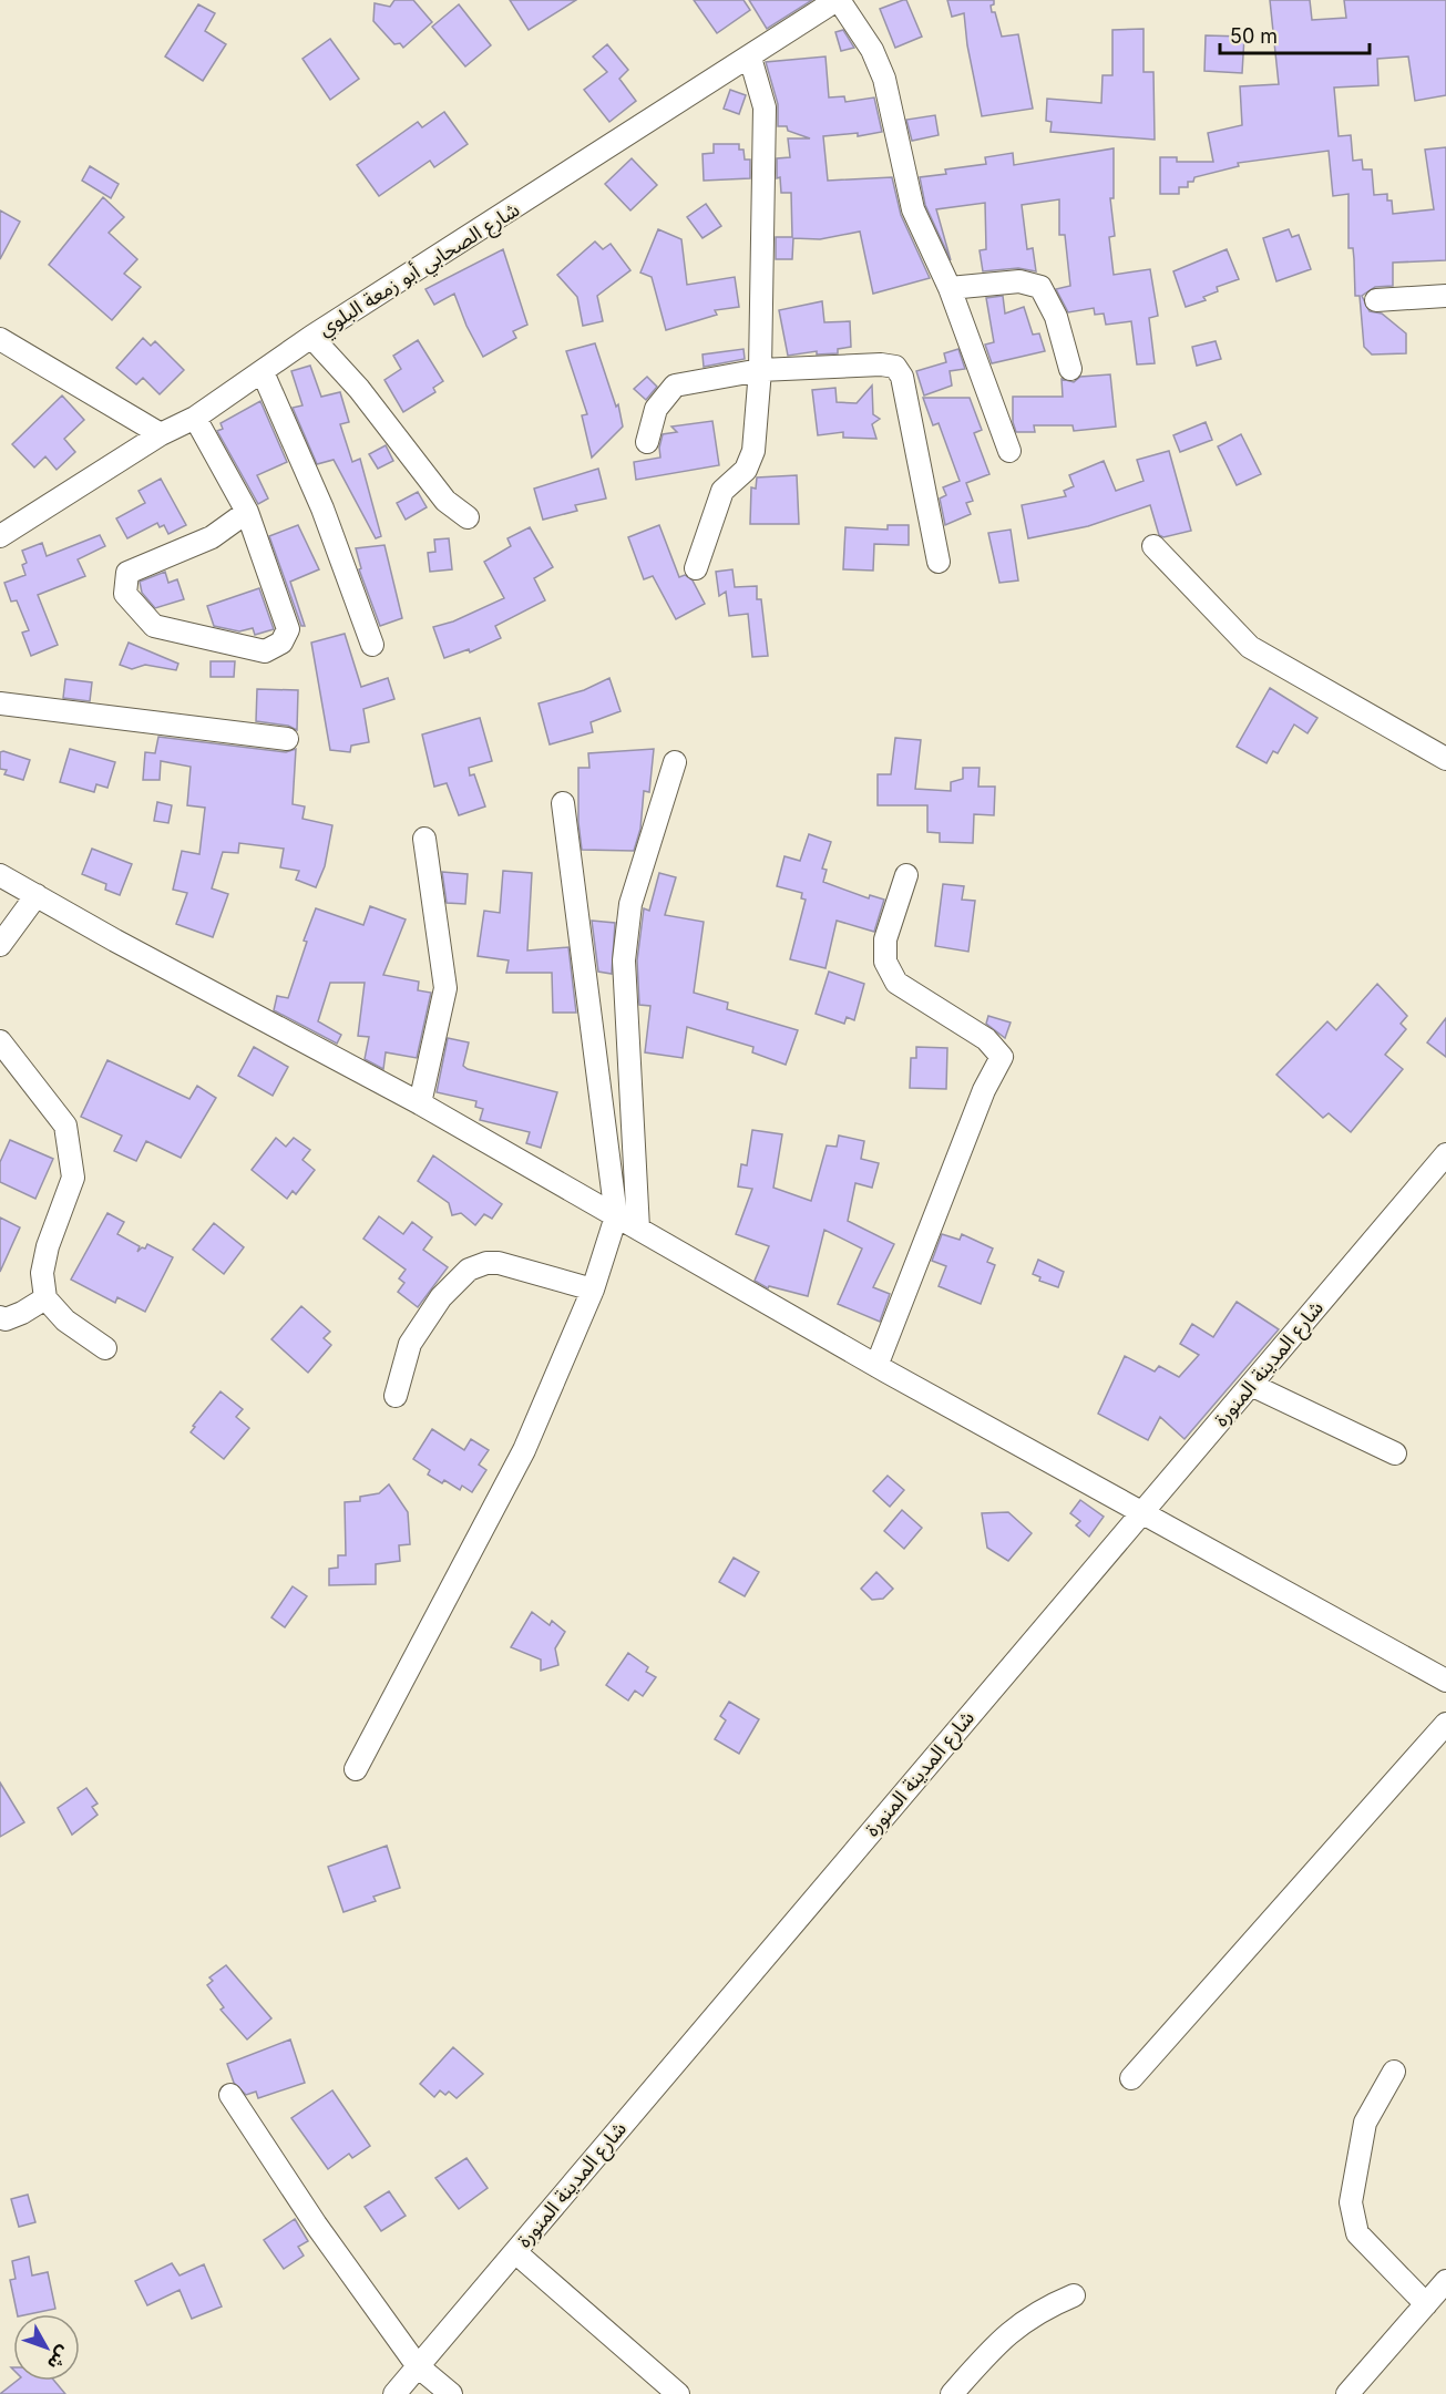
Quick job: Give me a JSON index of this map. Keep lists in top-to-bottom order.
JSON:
{
  "streets": {
    "street": ["شارع الصحابي أبو زمعة البلوي", "شارع المدينة المنورة"]
  },
  "scale_bar": "50 m",
  "north": "bottom right"
}
